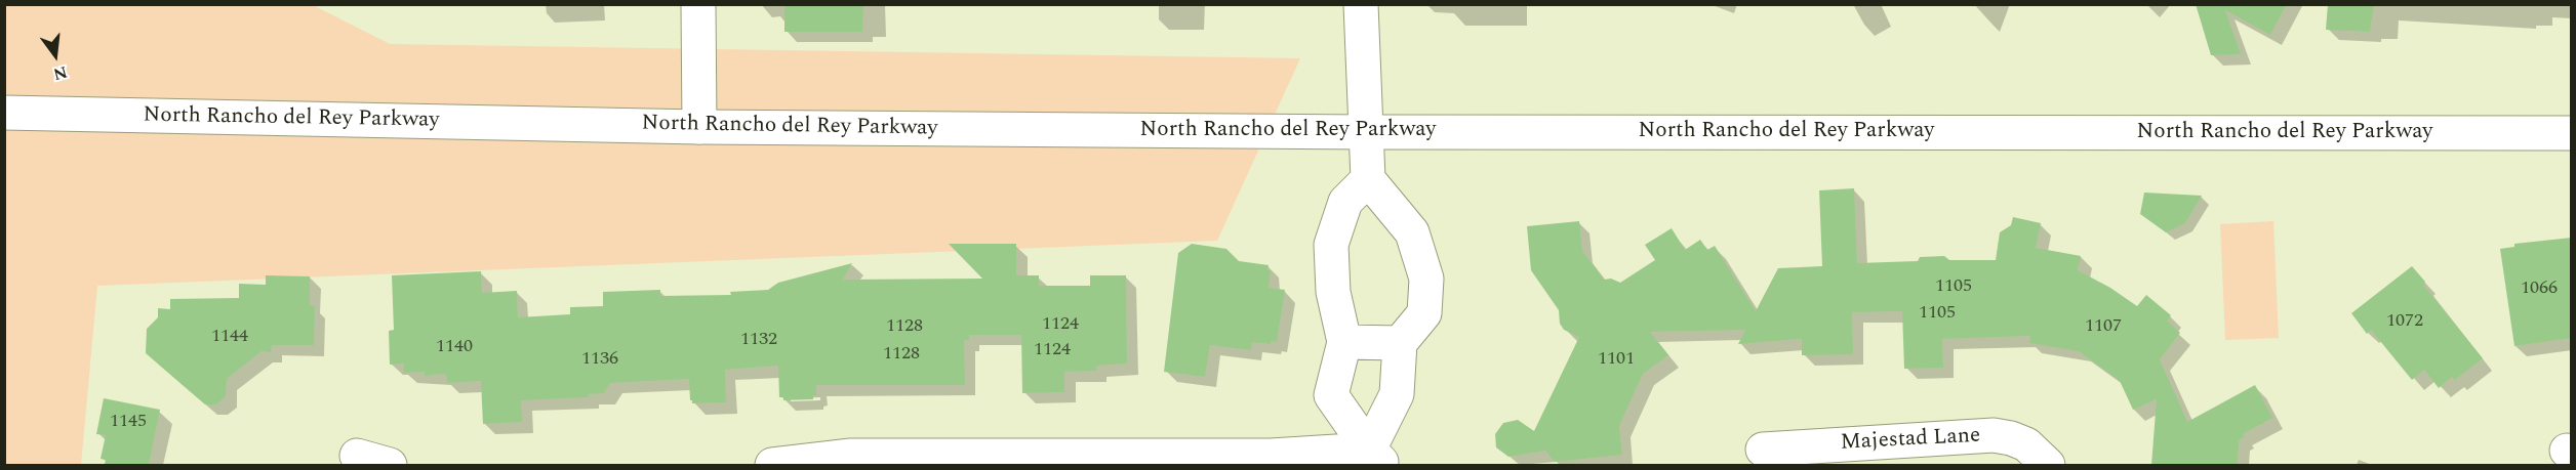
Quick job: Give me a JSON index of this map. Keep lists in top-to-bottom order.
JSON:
{
  "streets": {
    "street": ["North Rancho del Rey Parkway", "Majestad Lane"]
  },
  "house_numbers": [
    "1105",
    "1066",
    "1105",
    "1072",
    "1124",
    "1128",
    "1107",
    "1144",
    "1132",
    "1140",
    "1124",
    "1128",
    "1136",
    "1101",
    "1145"
  ],
  "north": "bottom"
}
